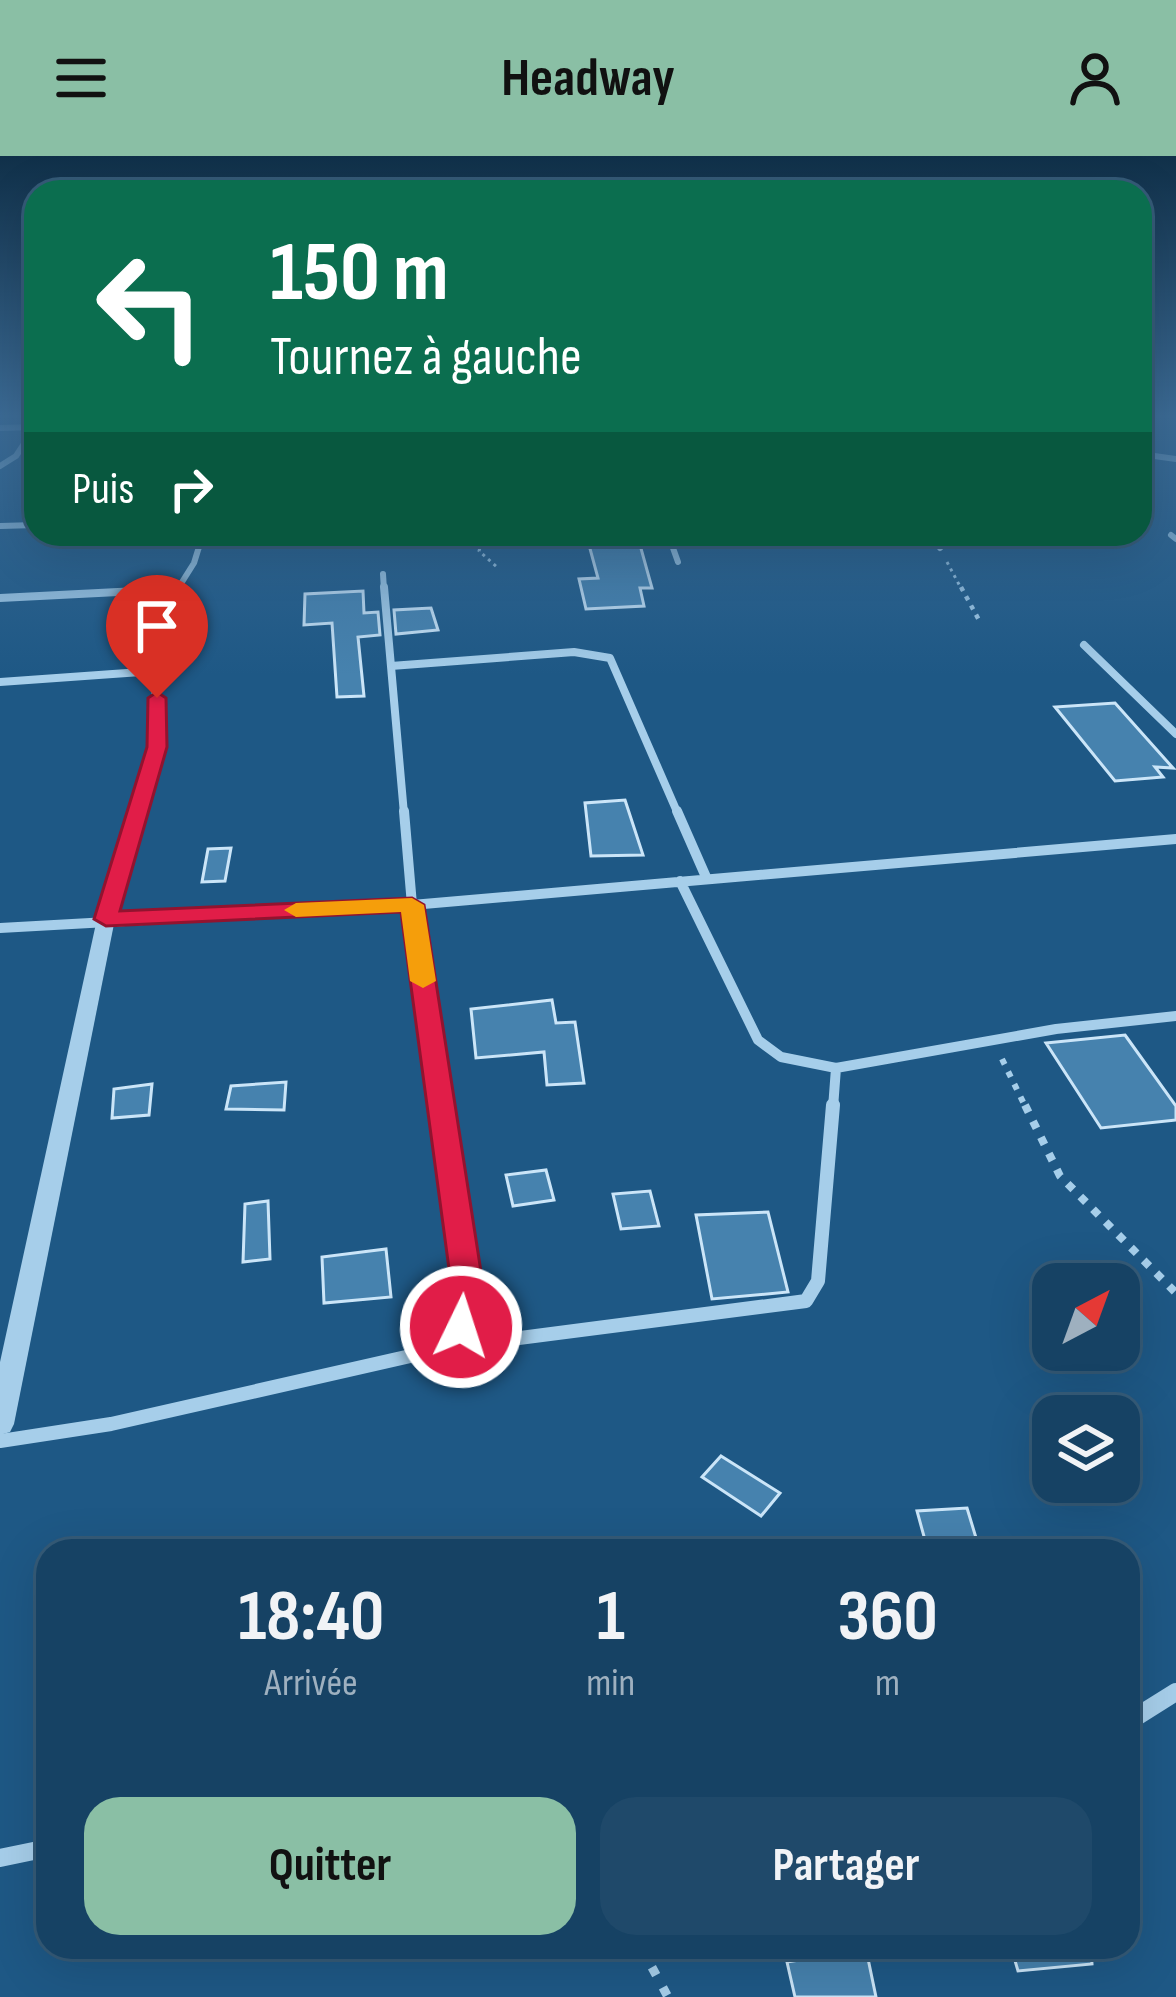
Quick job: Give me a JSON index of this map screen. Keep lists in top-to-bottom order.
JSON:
{
  "north": "top right",
  "page": {
    "header": "Headway",
    "turn": ["150 m", "Tournez à gauche"],
    "then": "Puis",
    "eta": [
      "18:40",
      "Arrivée",
      "1",
      "min",
      "360",
      "m"
    ],
    "buttons": ["Quitter", "Partager"]
  }
}
